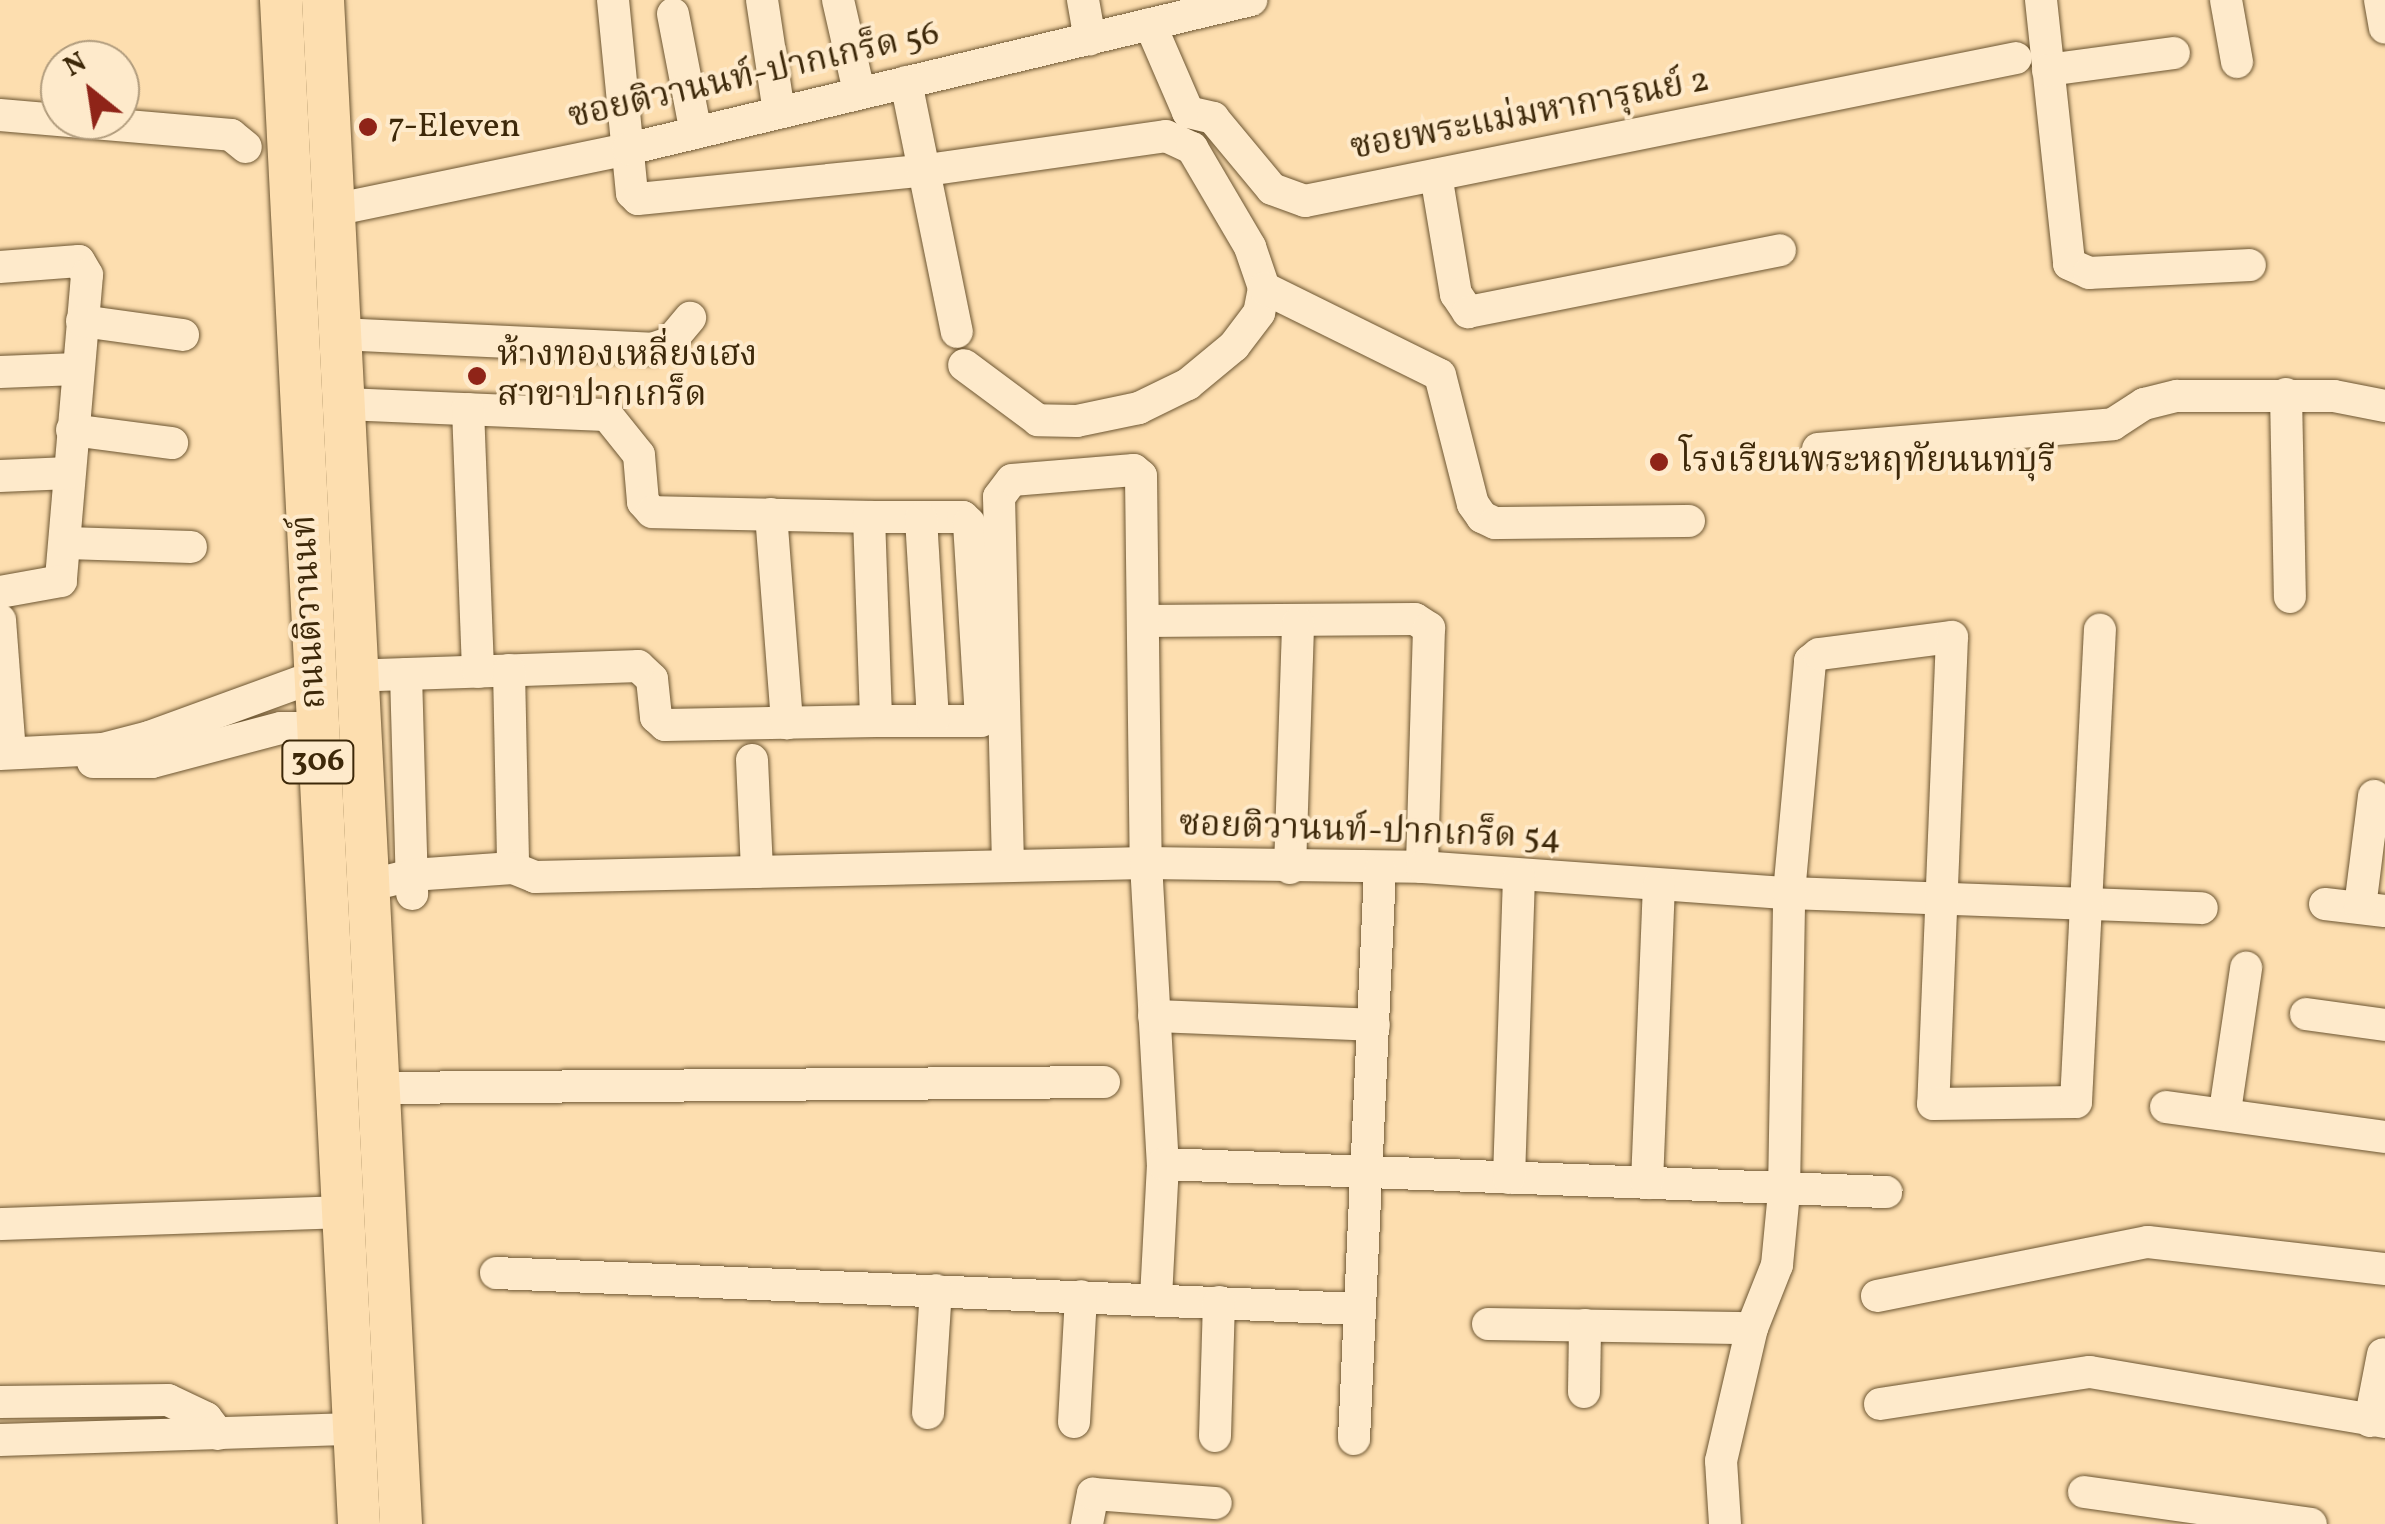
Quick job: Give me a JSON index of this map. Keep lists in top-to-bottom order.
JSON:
{
  "streets": {
    "main road": ["ถนนติวานนท์", "306"],
    "street": ["ซอยติวานนท์-ปากเกร็ด 56", "ซอยพระแม่มหาการุณย์ 2", "ซอยติวานนท์-ปากเกร็ด 54"]
  },
  "crossings": [
    ["ซอยติวานนท์-ปากเกร็ด 56", "ซอยพระแม่มหาการุณย์ 2"],
    ["ซอยติวานนท์-ปากเกร็ด 56", "ถนนติวานนท์"],
    ["ถนนติวานนท์", "ซอยติวานนท์-ปากเกร็ด 54"]
  ],
  "places": ["7-Eleven", "ห้างทองเหลี่ยงเฮง สาขาปากเกร็ด", "โรงเรียนพระหฤทัยนนทบุรี"],
  "north": "top left"
}
